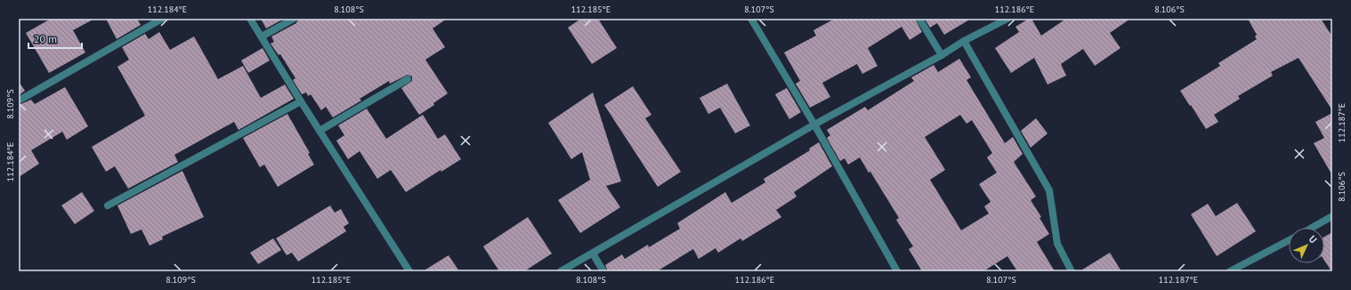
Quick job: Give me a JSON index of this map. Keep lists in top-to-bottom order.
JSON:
{
  "scale_bar": "20 m",
  "north": "top right",
  "coordinates": [
    "112.184°E",
    "8.108°S",
    "112.185°E",
    "8.107°S",
    "112.186°E",
    "8.106°S",
    "8.109°S",
    "112.187°E"
  ]
}
